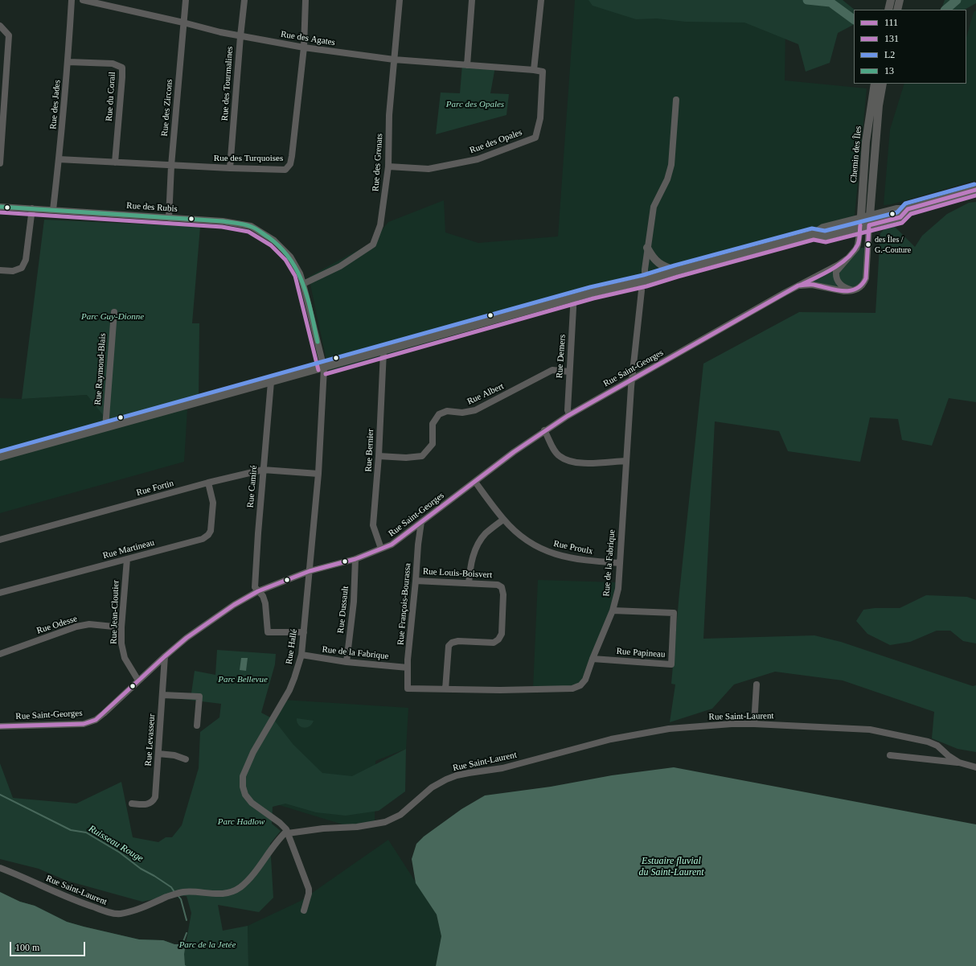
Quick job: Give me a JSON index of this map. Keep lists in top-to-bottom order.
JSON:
{
  "streets": {
    "main road": ["Chemin des Îles"],
    "street": [
      "Rue des Agates",
      "Rue des Tourmalines",
      "Rue du Corail",
      "Rue des Jades",
      "Rue des Zircons",
      "Rue des Opales",
      "Rue des Turquoises",
      "Rue des Grenats",
      "Rue des Rubis",
      "Rue Demers",
      "Rue Saint-Georges",
      "Rue Raymond-Blais",
      "Rue Albert",
      "Rue Bernier",
      "Rue Camiré",
      "Rue Fortin",
      "Rue Proulx",
      "Rue Martineau",
      "Rue de la Fabrique",
      "Rue Louis-Boisvert",
      "Rue François-Bourassa",
      "Rue Dussault",
      "Rue Jean-Cloutier",
      "Rue Odesse",
      "Rue Hallé",
      "Rue Papineau",
      "Rue Saint-Laurent",
      "Rue Levasseur"
    ]
  },
  "crossings": [
    ["Rue des Agates", "Rue des Tourmalines"],
    ["Rue des Agates", "Rue des Zircons"],
    ["Rue des Agates", "Rue des Opales"],
    ["Rue des Agates", "Rue des Turquoises"],
    ["Rue des Agates", "Rue des Grenats"],
    ["Rue des Tourmalines", "Rue des Turquoises"],
    ["Rue du Corail", "Rue des Jades"],
    ["Rue du Corail", "Rue des Turquoises"],
    ["Rue des Jades", "Rue des Turquoises"],
    ["Rue des Jades", "Rue des Rubis"],
    ["Rue des Zircons", "Rue des Turquoises"],
    ["Rue des Zircons", "Rue des Rubis"],
    ["Rue des Opales", "Rue des Grenats"],
    ["Chemin des Îles", "Rue Saint-Georges"],
    ["Rue des Grenats", "Rue des Rubis"],
    ["Rue des Rubis", "Rue Hallé"],
    ["Rue Demers", "Rue Saint-Georges"],
    ["Rue Demers", "Rue Albert"],
    ["Rue Saint-Georges", "Rue Bernier"],
    ["Rue Saint-Georges", "Rue Camiré"],
    ["Rue Saint-Georges", "Rue Proulx"],
    ["Rue Saint-Georges", "Rue de la Fabrique"],
    ["Rue Saint-Georges", "Rue François-Bourassa"],
    ["Rue Saint-Georges", "Rue Dussault"],
    ["Rue Saint-Georges", "Rue Jean-Cloutier"],
    ["Rue Saint-Georges", "Rue Hallé"],
    ["Rue Saint-Georges", "Rue Levasseur"],
    ["Rue Albert", "Rue Bernier"],
    ["Rue Camiré", "Rue Fortin"],
    ["Rue Camiré", "Rue Hallé"],
    ["Rue Fortin", "Rue Martineau"],
    ["Rue Fortin", "Rue Hallé"],
    ["Rue Proulx", "Rue de la Fabrique"],
    ["Rue Martineau", "Rue Jean-Cloutier"],
    ["Rue de la Fabrique", "Rue Louis-Boisvert"],
    ["Rue de la Fabrique", "Rue François-Bourassa"],
    ["Rue de la Fabrique", "Rue Dussault"],
    ["Rue de la Fabrique", "Rue Hallé"],
    ["Rue de la Fabrique", "Rue Papineau"],
    ["Rue Louis-Boisvert", "Rue François-Bourassa"],
    ["Rue Jean-Cloutier", "Rue Odesse"],
    ["Rue Hallé", "Rue Saint-Laurent"]
  ],
  "water": ["Ruisseau Rouge", "Estuaire fluvial du Saint-Laurent"],
  "parks": [
    "Parc des Opales",
    "Parc Guy-Dionne",
    "Parc Bellevue",
    "Parc Hadlow",
    "Parc de la Jetée"
  ],
  "places": ["des Îles / G.-Couture"],
  "lines": [
    "transit line L2",
    "transit line 111",
    "transit line 131",
    "transit line 13"
  ],
  "legend": [
    "111",
    "131",
    "L2",
    "13"
  ],
  "scale_bar": "100 m"
}
